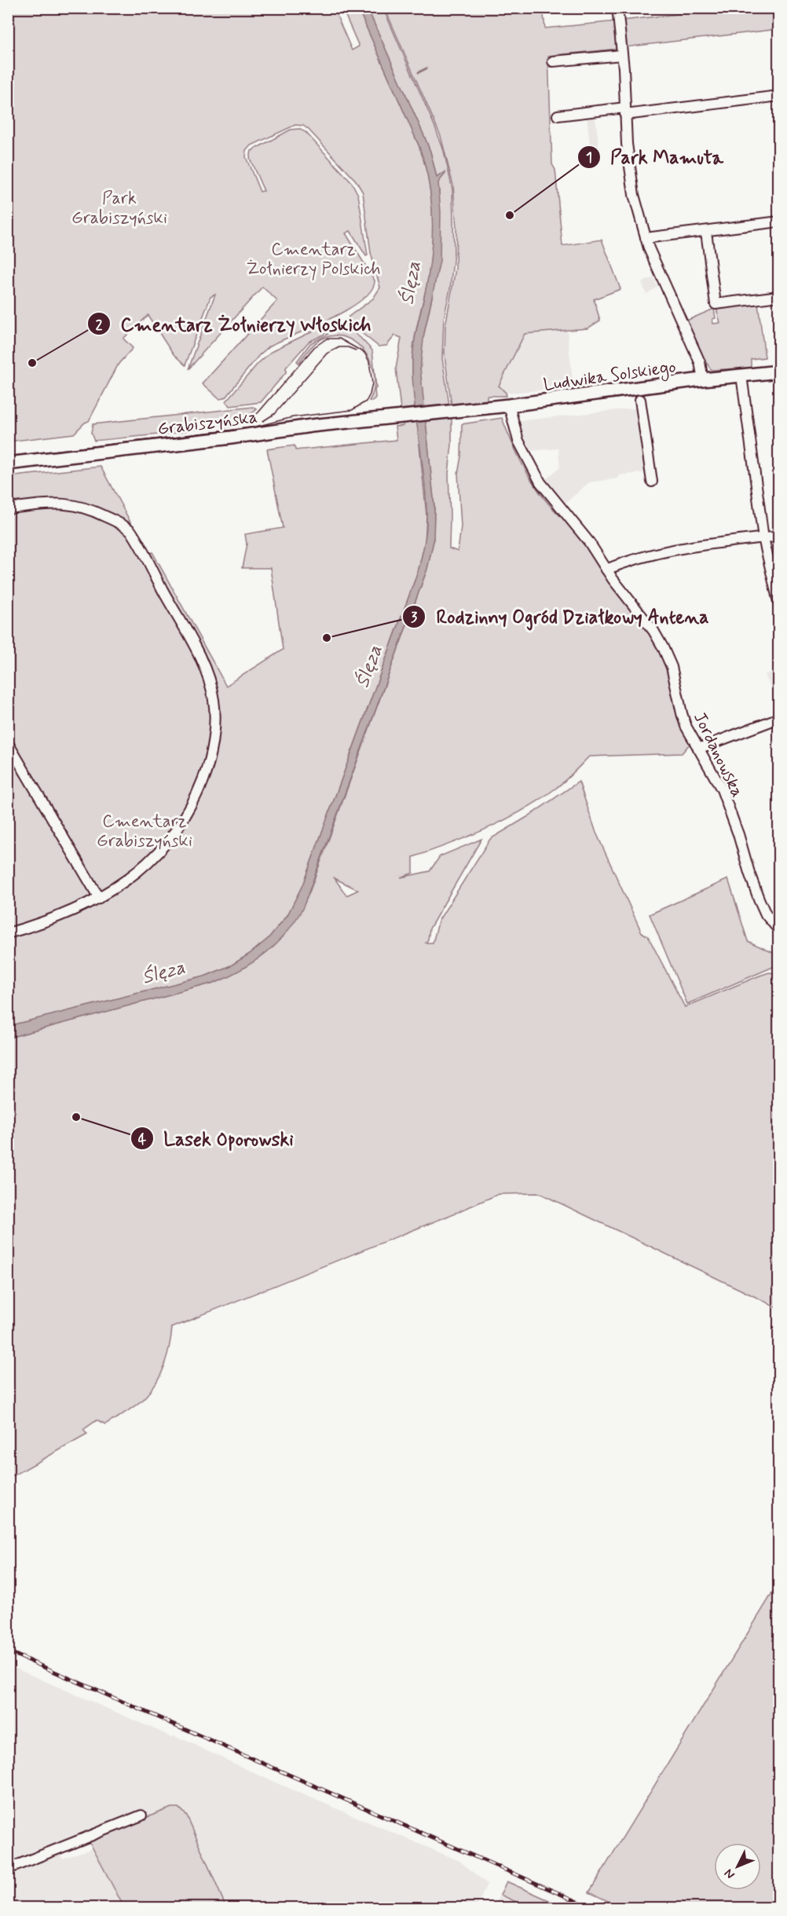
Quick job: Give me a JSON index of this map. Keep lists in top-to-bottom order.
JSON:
{
  "streets": {
    "main road": ["Ludwika Solskiego", "Grabiszyńska"],
    "street": ["Jordanowska"]
  },
  "crossings": [
    ["Ludwika Solskiego", "Grabiszyńska"],
    ["Ludwika Solskiego", "Jordanowska"]
  ],
  "water": ["Ślęza"],
  "parks": ["Park Grabiszyński", "Cmentarz Żołnierzy Polskich", "Cmentarz Grabiszyński"],
  "places": [
    "Park Mamuta",
    "Cmentarz Żołnierzy Włoskich",
    "Rodzinny Ogród Działkowy Antena",
    "Lasek Oporowski"
  ],
  "north": "bottom left"
}
